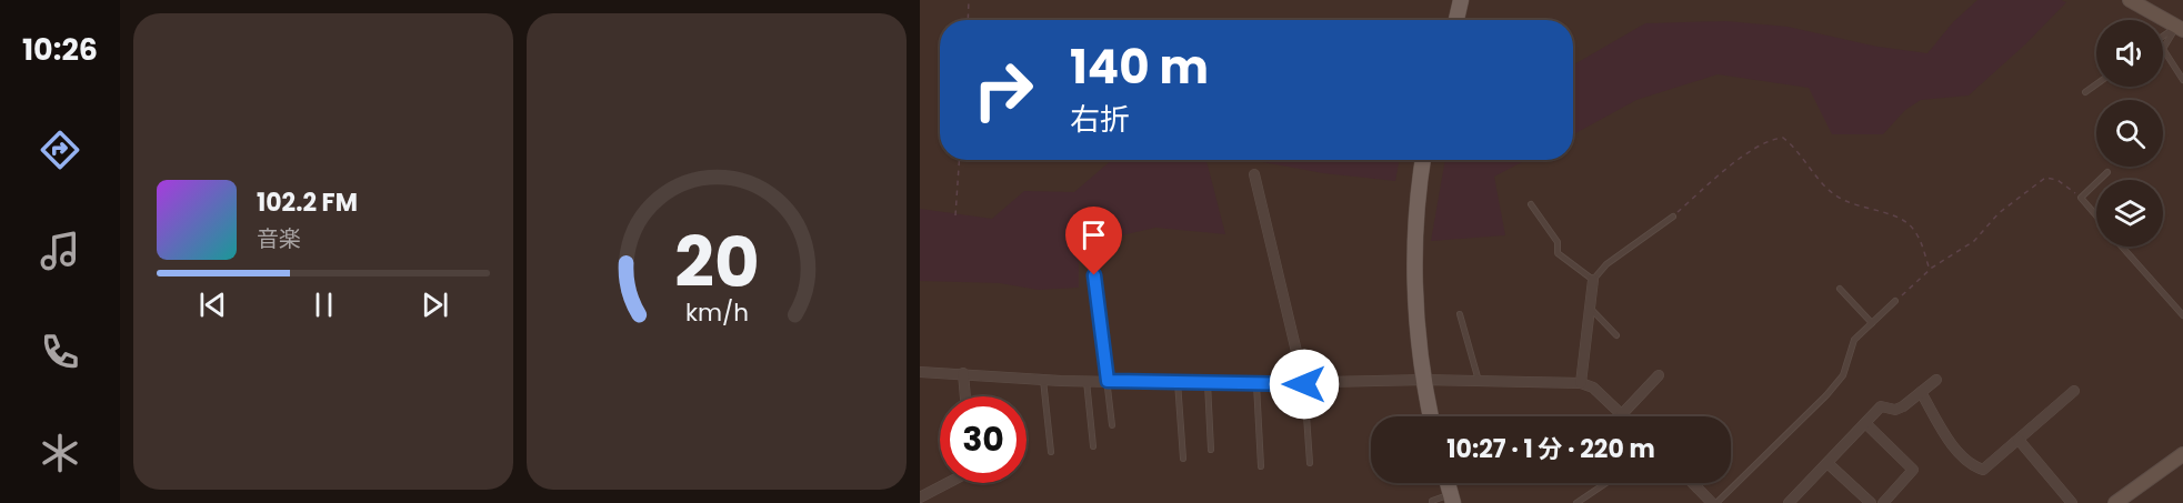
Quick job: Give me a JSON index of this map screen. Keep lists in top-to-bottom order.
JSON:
{
  "page": {
    "tabs": "10:26",
    "turn": ["140 m", "右折"],
    "song": ["102.2 FM", "音楽"],
    "limit": "30",
    "trip": "10:27 · 1 分 · 220 m",
    "gauge": ["20", "km/h"]
  }
}
